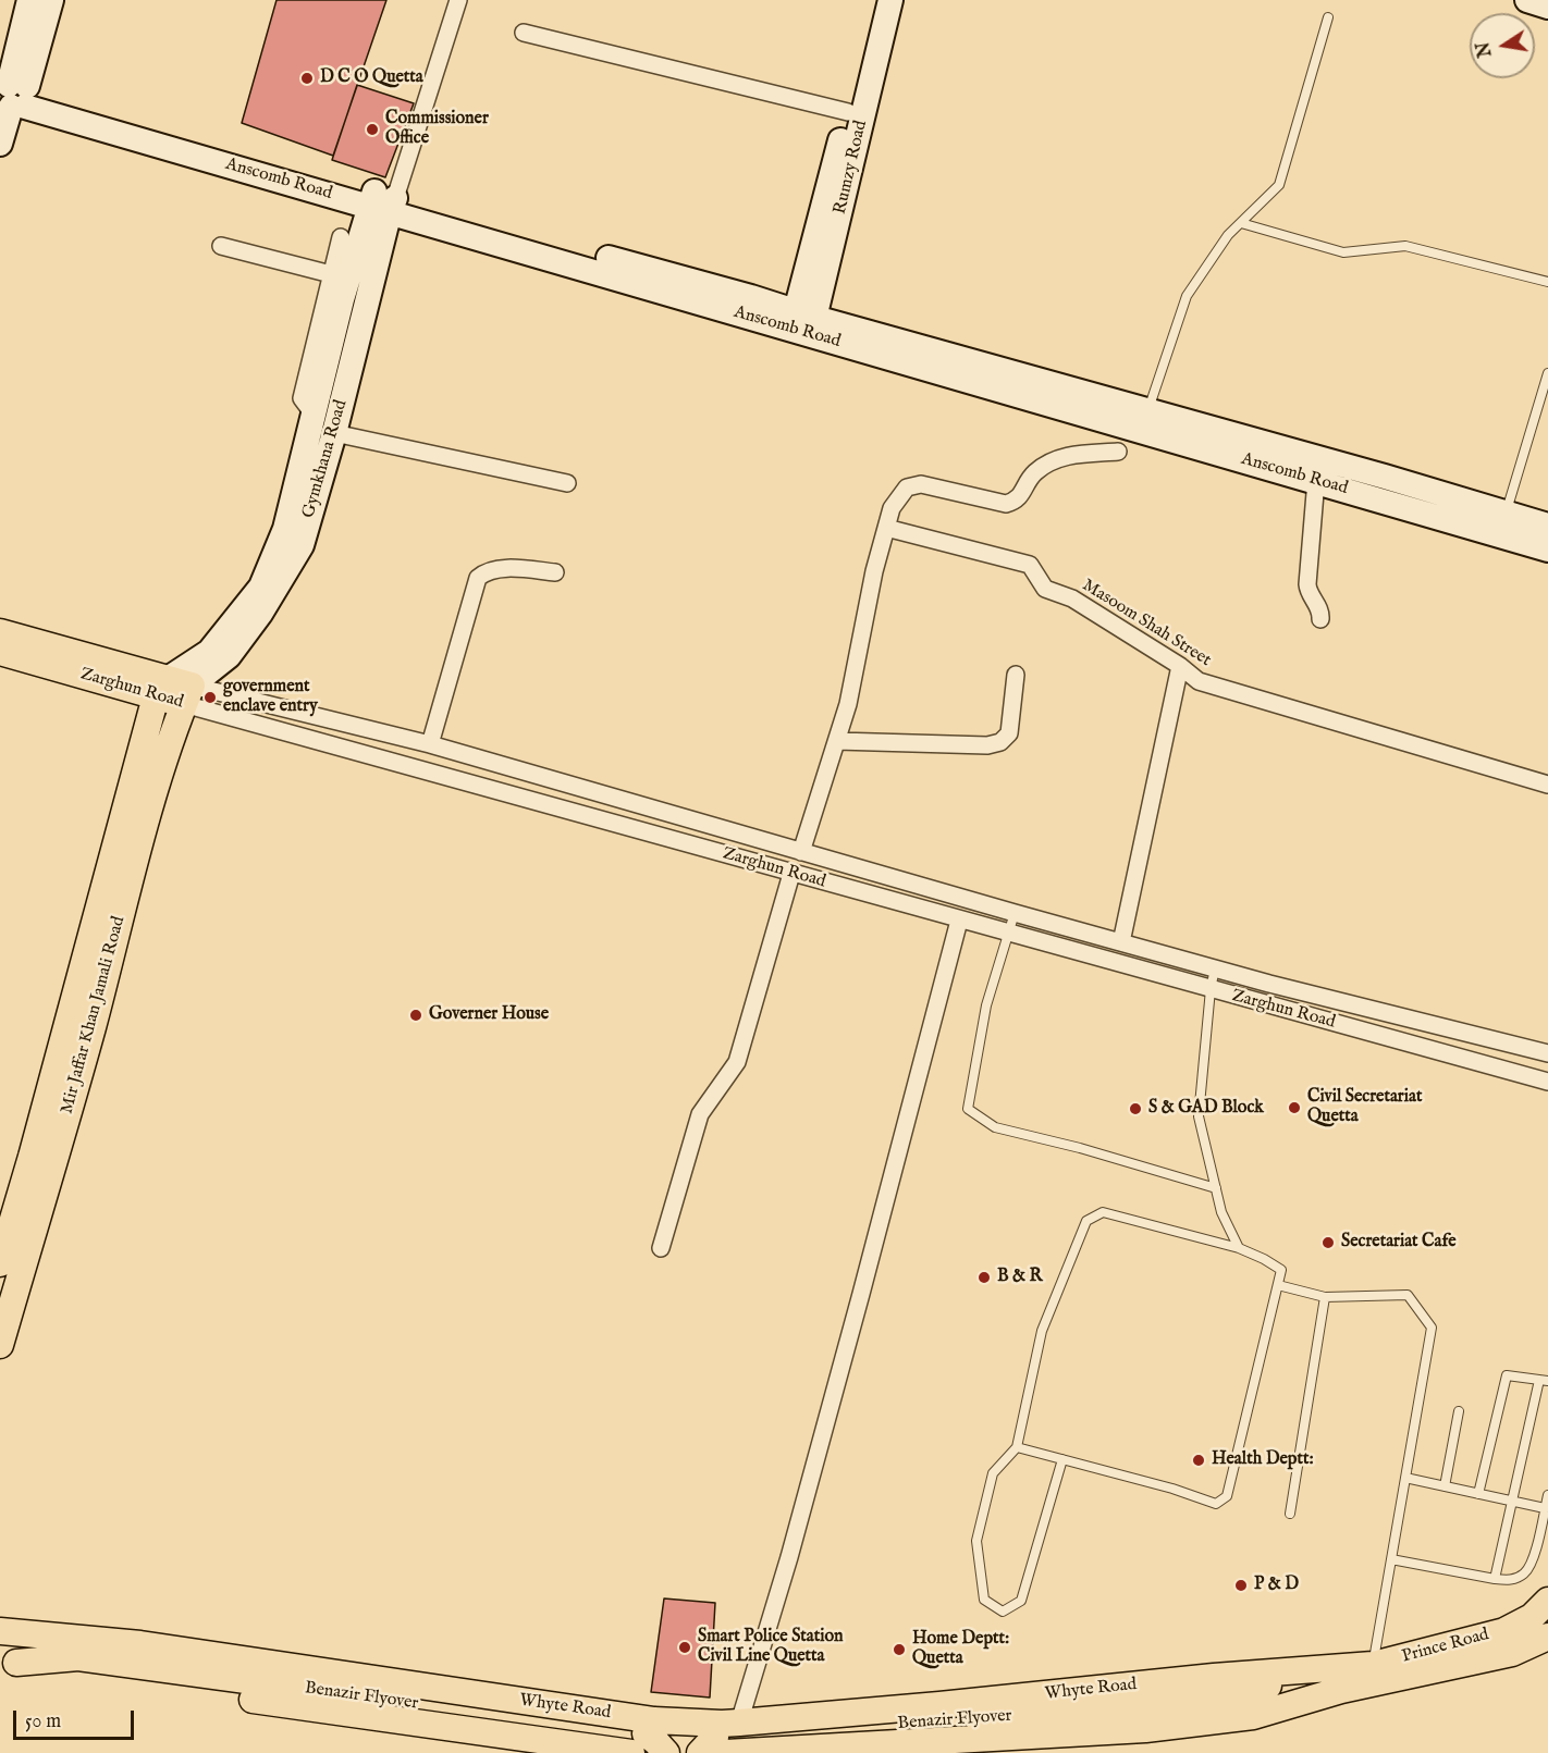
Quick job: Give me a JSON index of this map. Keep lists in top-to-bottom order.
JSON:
{
  "streets": {
    "main road": [
      "Zarghun Road",
      "Mir Jaffar Khan Jamali Road",
      "Prince Road",
      "Whyte Road",
      "Benazir Flyover"
    ],
    "street": [
      "Rumzy Road",
      "Anscomb Road",
      "Gymkhana Road",
      "Masoom Shah Street"
    ]
  },
  "crossings": [
    ["Rumzy Road", "Anscomb Road"],
    ["Anscomb Road", "Gymkhana Road"],
    ["Gymkhana Road", "Zarghun Road"],
    ["Gymkhana Road", "Mir Jaffar Khan Jamali Road"],
    ["Zarghun Road", "Mir Jaffar Khan Jamali Road"],
    ["Prince Road", "Whyte Road"],
    ["Prince Road", "Benazir Flyover"],
    ["Whyte Road", "Benazir Flyover"]
  ],
  "places": [
    "D C O Quetta",
    "Commissioner Office",
    "government enclave entry",
    "Governer House",
    "Civil Secretariat Quetta",
    "S & GAD Block",
    "Secretariat Cafe",
    "B & R",
    "Health Deptt:",
    "P & D",
    "Smart Police Station Civil Line Quetta",
    "Home Deptt: Quetta"
  ],
  "scale_bar": "50 m",
  "north": "left"
}
